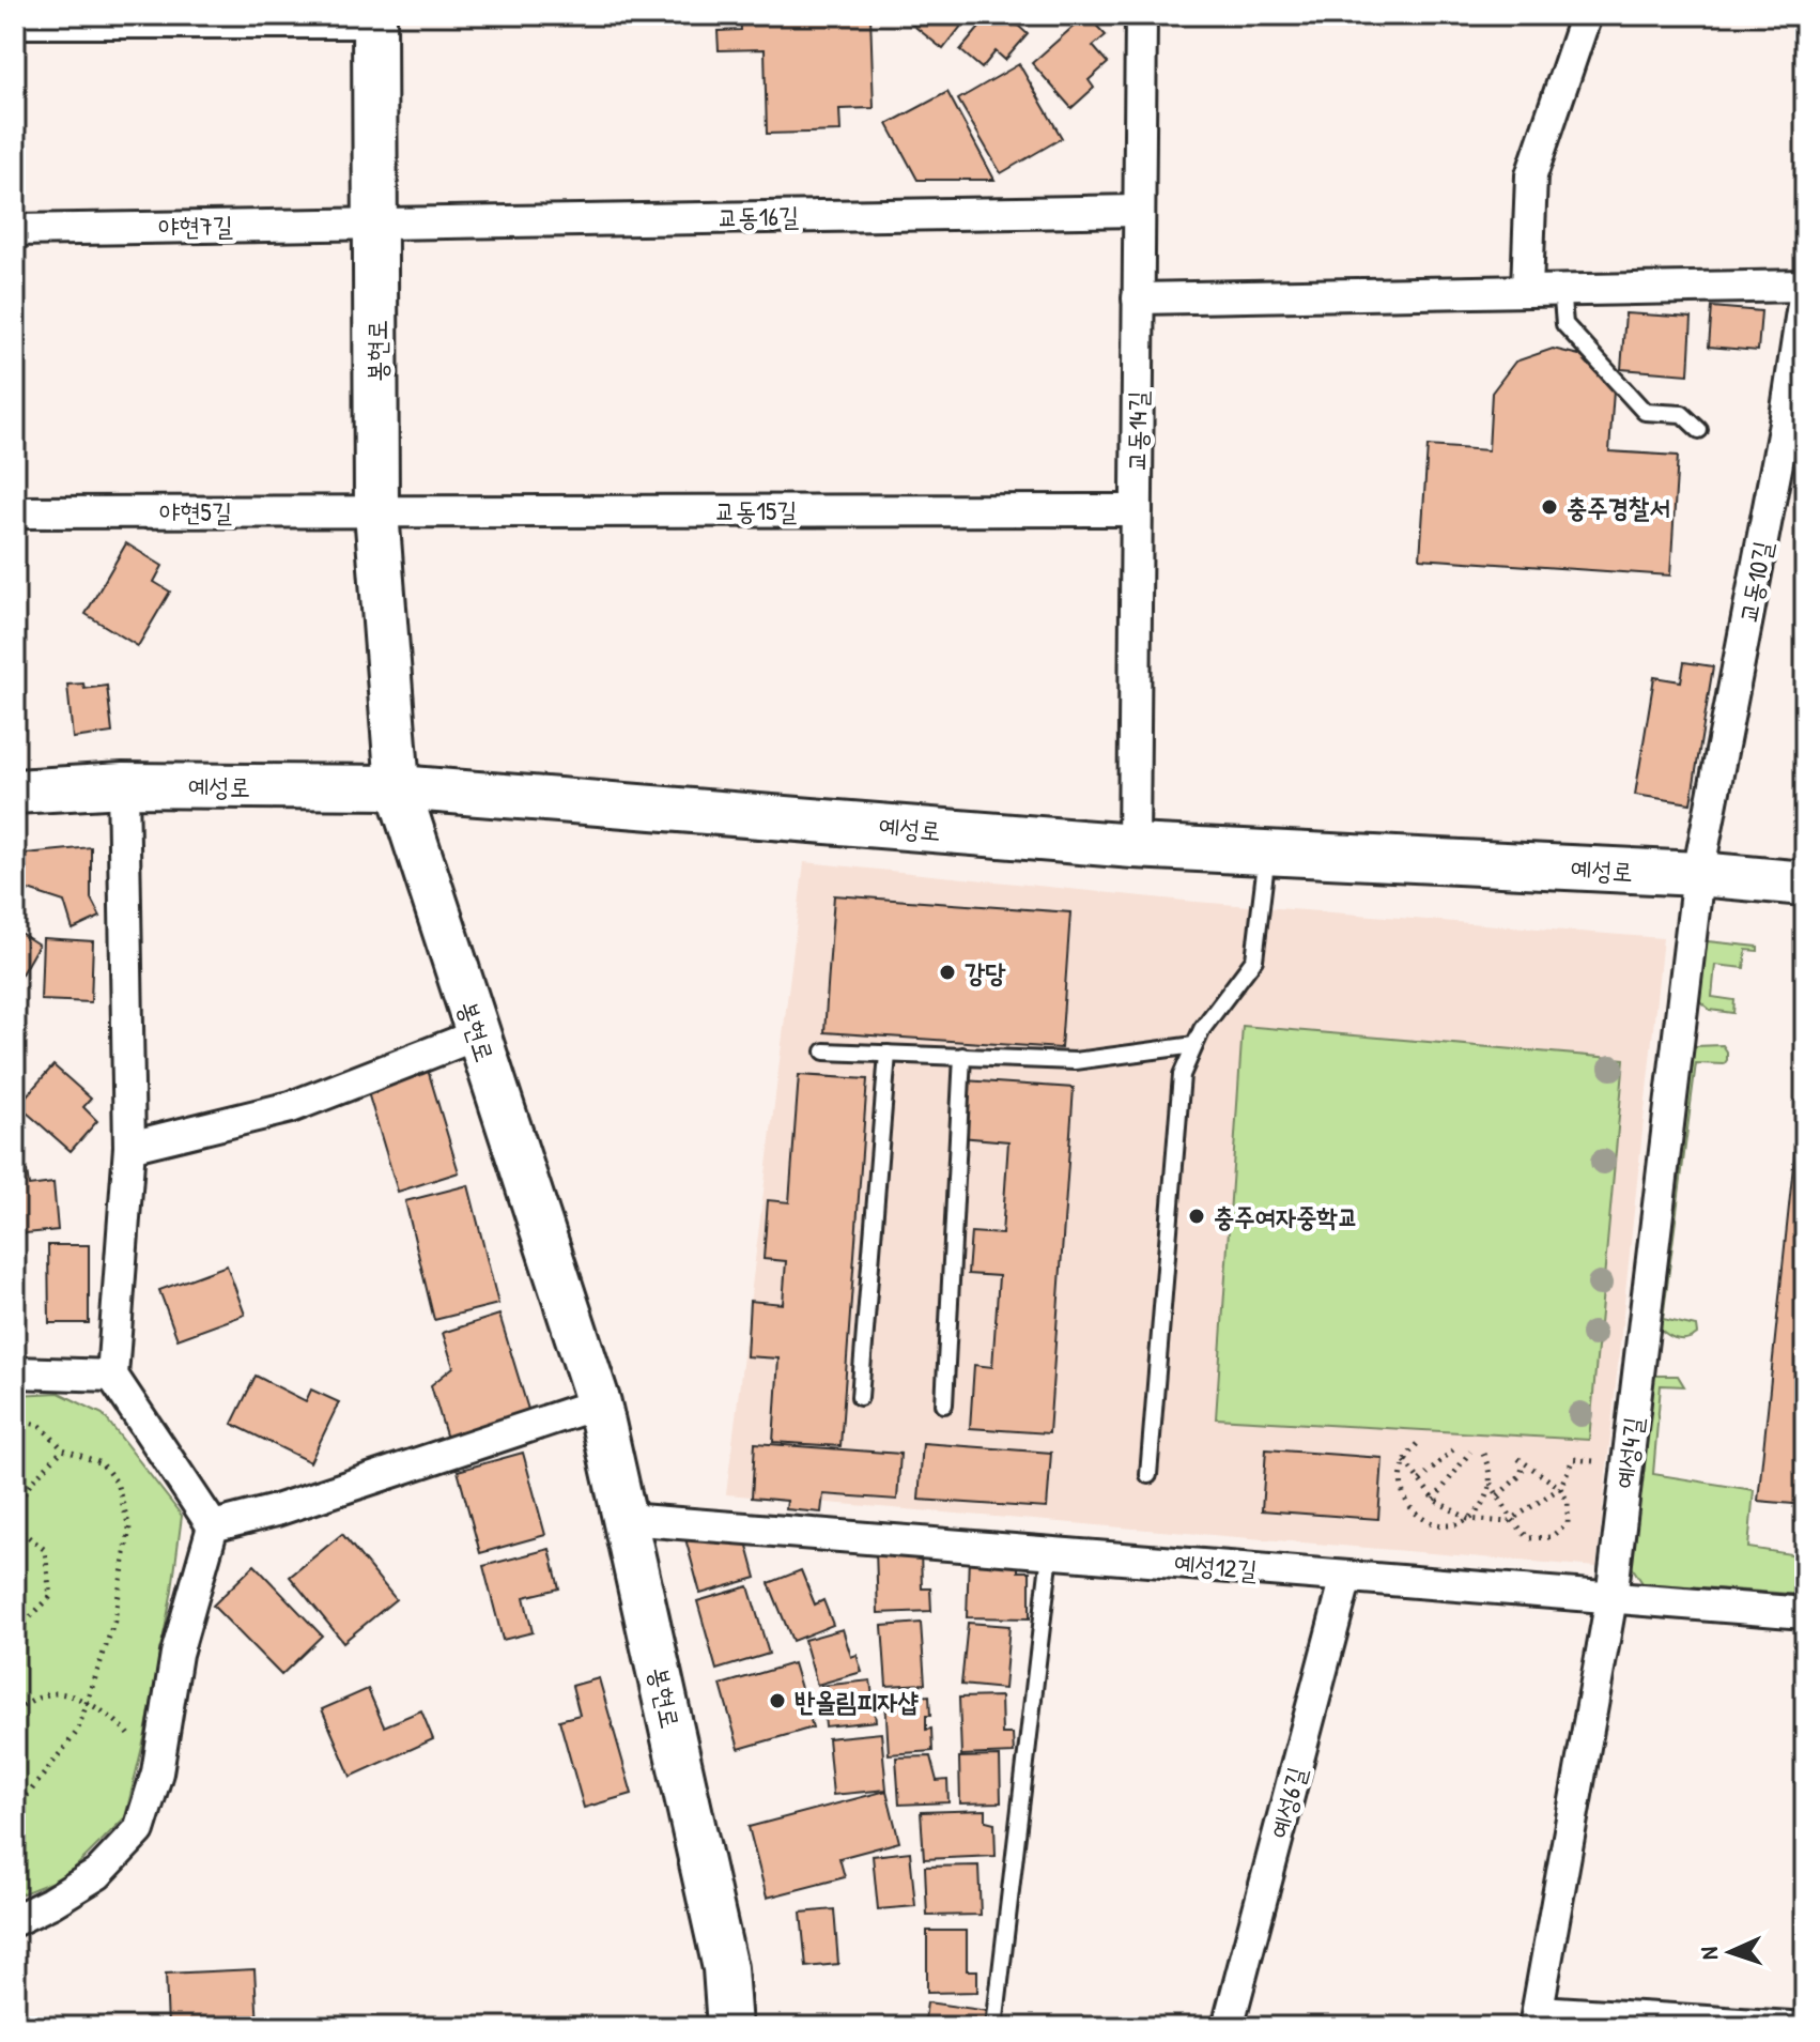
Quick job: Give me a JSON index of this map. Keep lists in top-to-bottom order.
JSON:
{
  "streets": {
    "street": [
      "교동16길",
      "야현7길",
      "봉현로",
      "교동14길",
      "교동15길",
      "야현5길",
      "교동10길",
      "예성로",
      "예성4길",
      "예성12길",
      "예성6길"
    ]
  },
  "crossings": [
    ["교동16길", "야현7길"],
    ["교동16길", "봉현로"],
    ["교동16길", "교동14길"],
    ["야현7길", "봉현로"],
    ["봉현로", "교동15길"],
    ["봉현로", "야현5길"],
    ["봉현로", "예성로"],
    ["봉현로", "예성12길"],
    ["교동14길", "교동15길"],
    ["교동14길", "예성로"],
    ["교동15길", "야현5길"],
    ["교동10길", "예성로"],
    ["교동10길", "예성4길"],
    ["예성로", "예성4길"],
    ["예성4길", "예성12길"],
    ["예성12길", "예성6길"]
  ],
  "places": [
    "충주경찰서",
    "강당",
    "충주여자중학교",
    "반올림피자샵"
  ],
  "north": "left"
}
